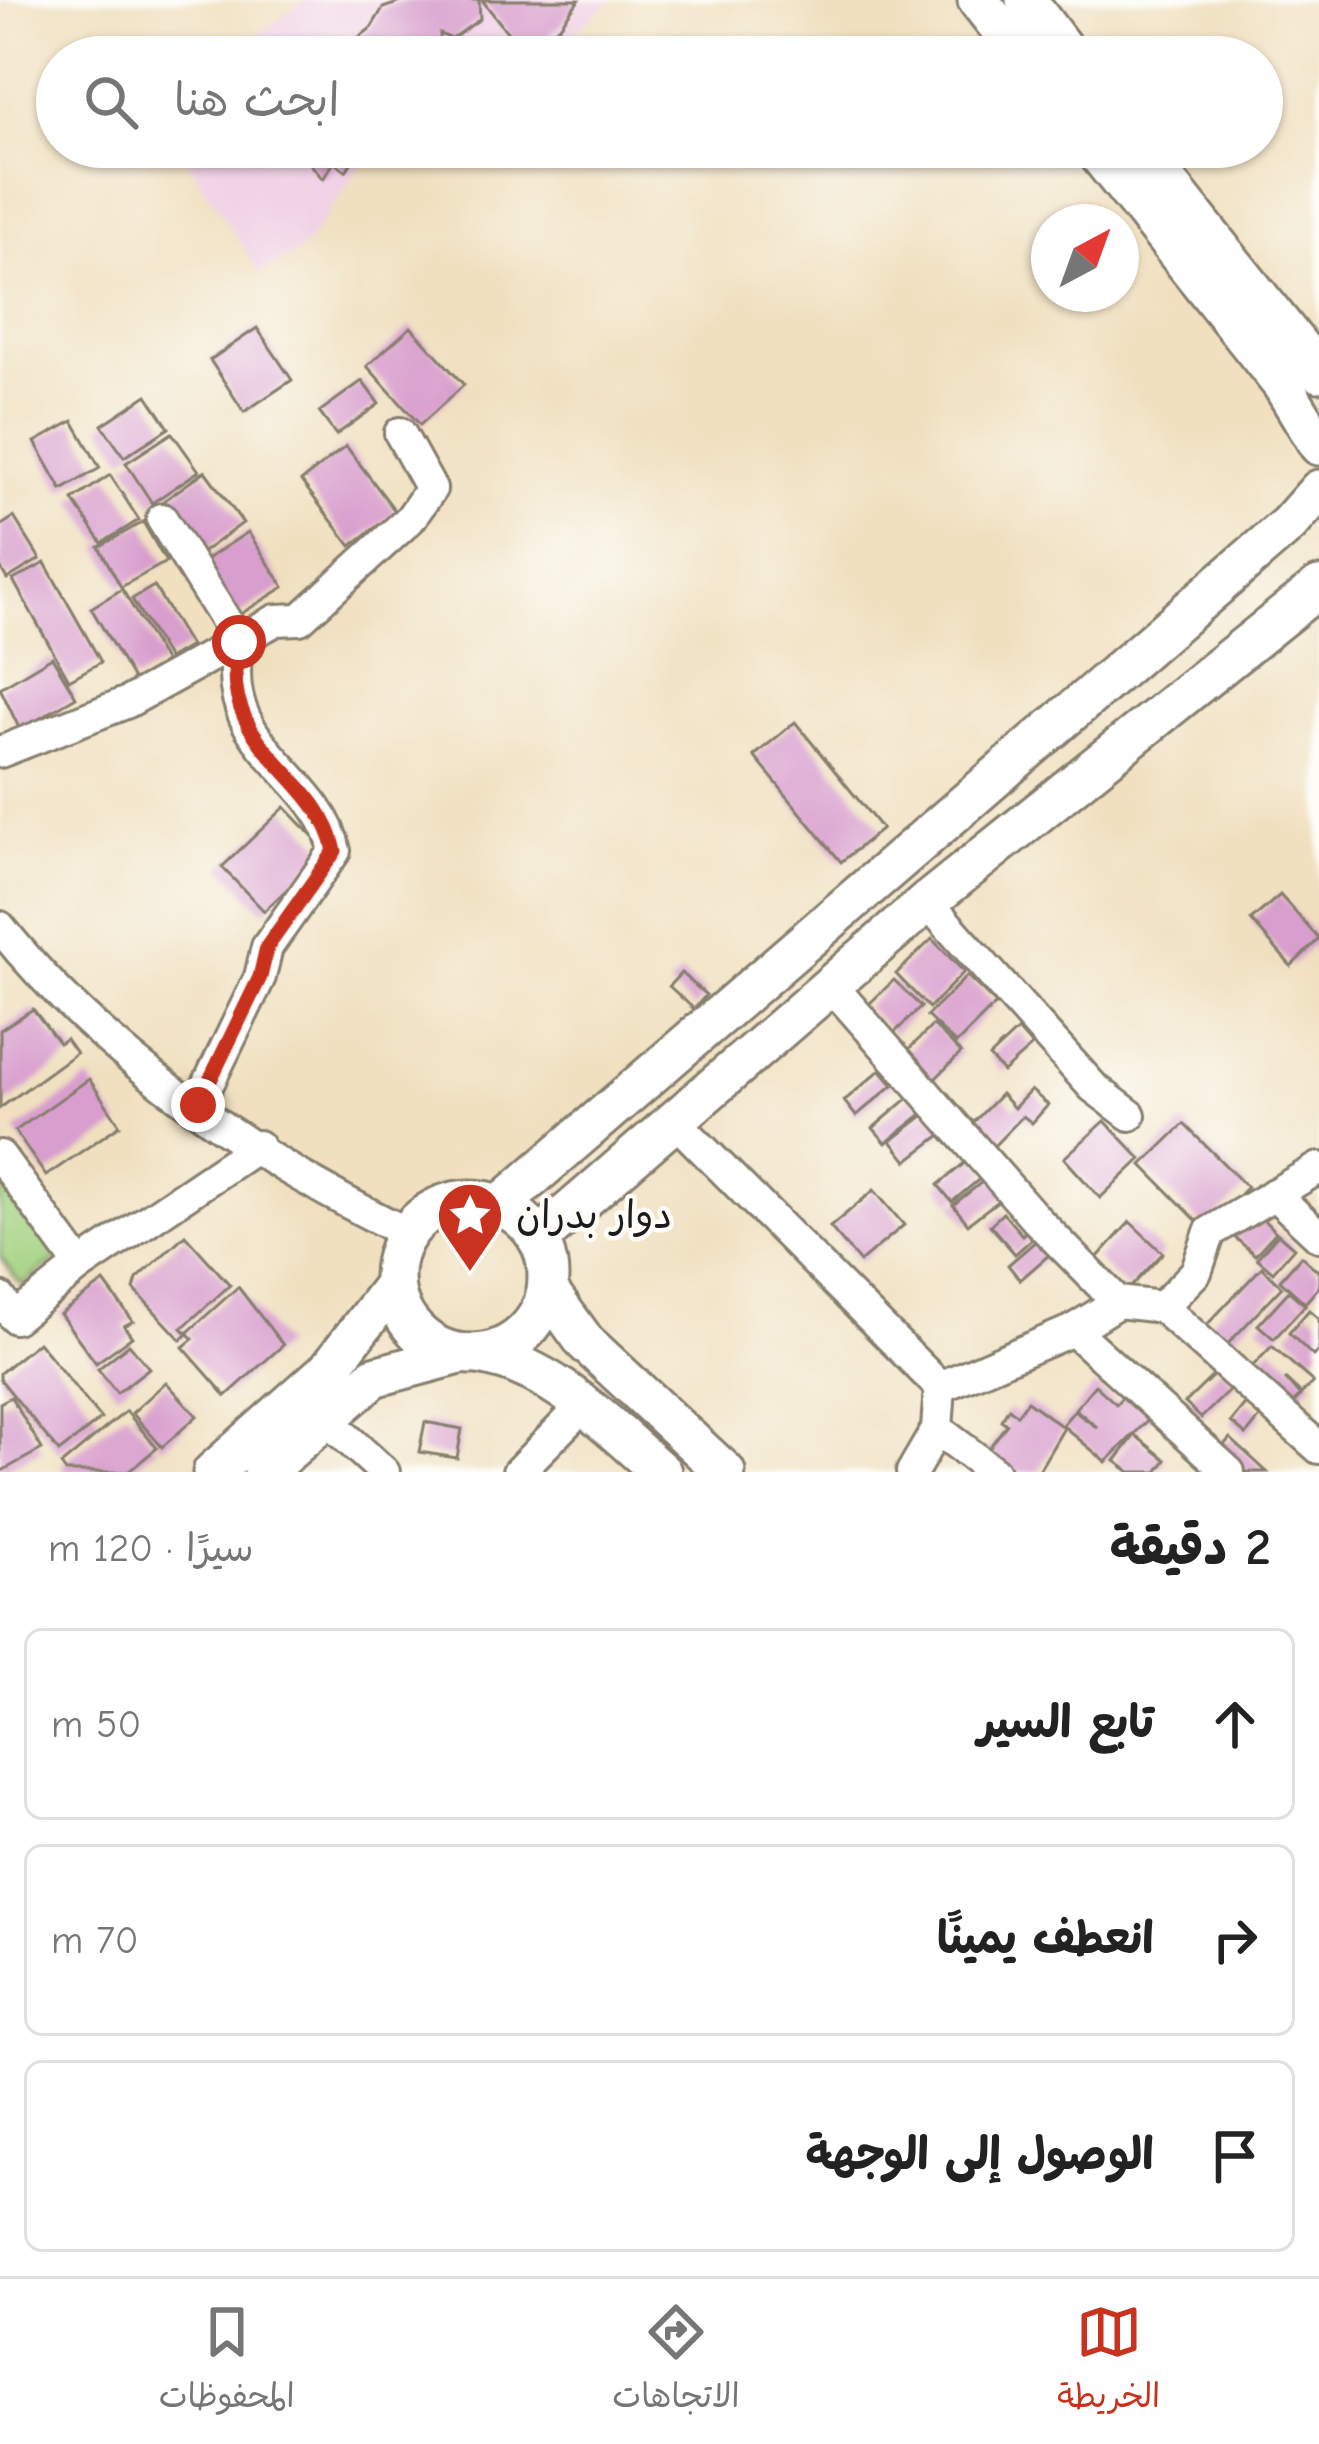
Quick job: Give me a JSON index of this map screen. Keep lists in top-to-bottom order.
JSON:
{
  "places": {
    "place": ["دوار بدران"]
  },
  "north": "top right",
  "page": {
    "search": "ابحث هنا",
    "heading": ["2 دقيقة", "سيرًا · 120 m"],
    "list": [
      ["تابع السير", "50 m"],
      ["انعطف يمينًا", "70 m"],
      "الوصول إلى الوجهة"
    ],
    "nav": ["الخريطة", "الاتجاهات", "المحفوظات"]
  }
}
